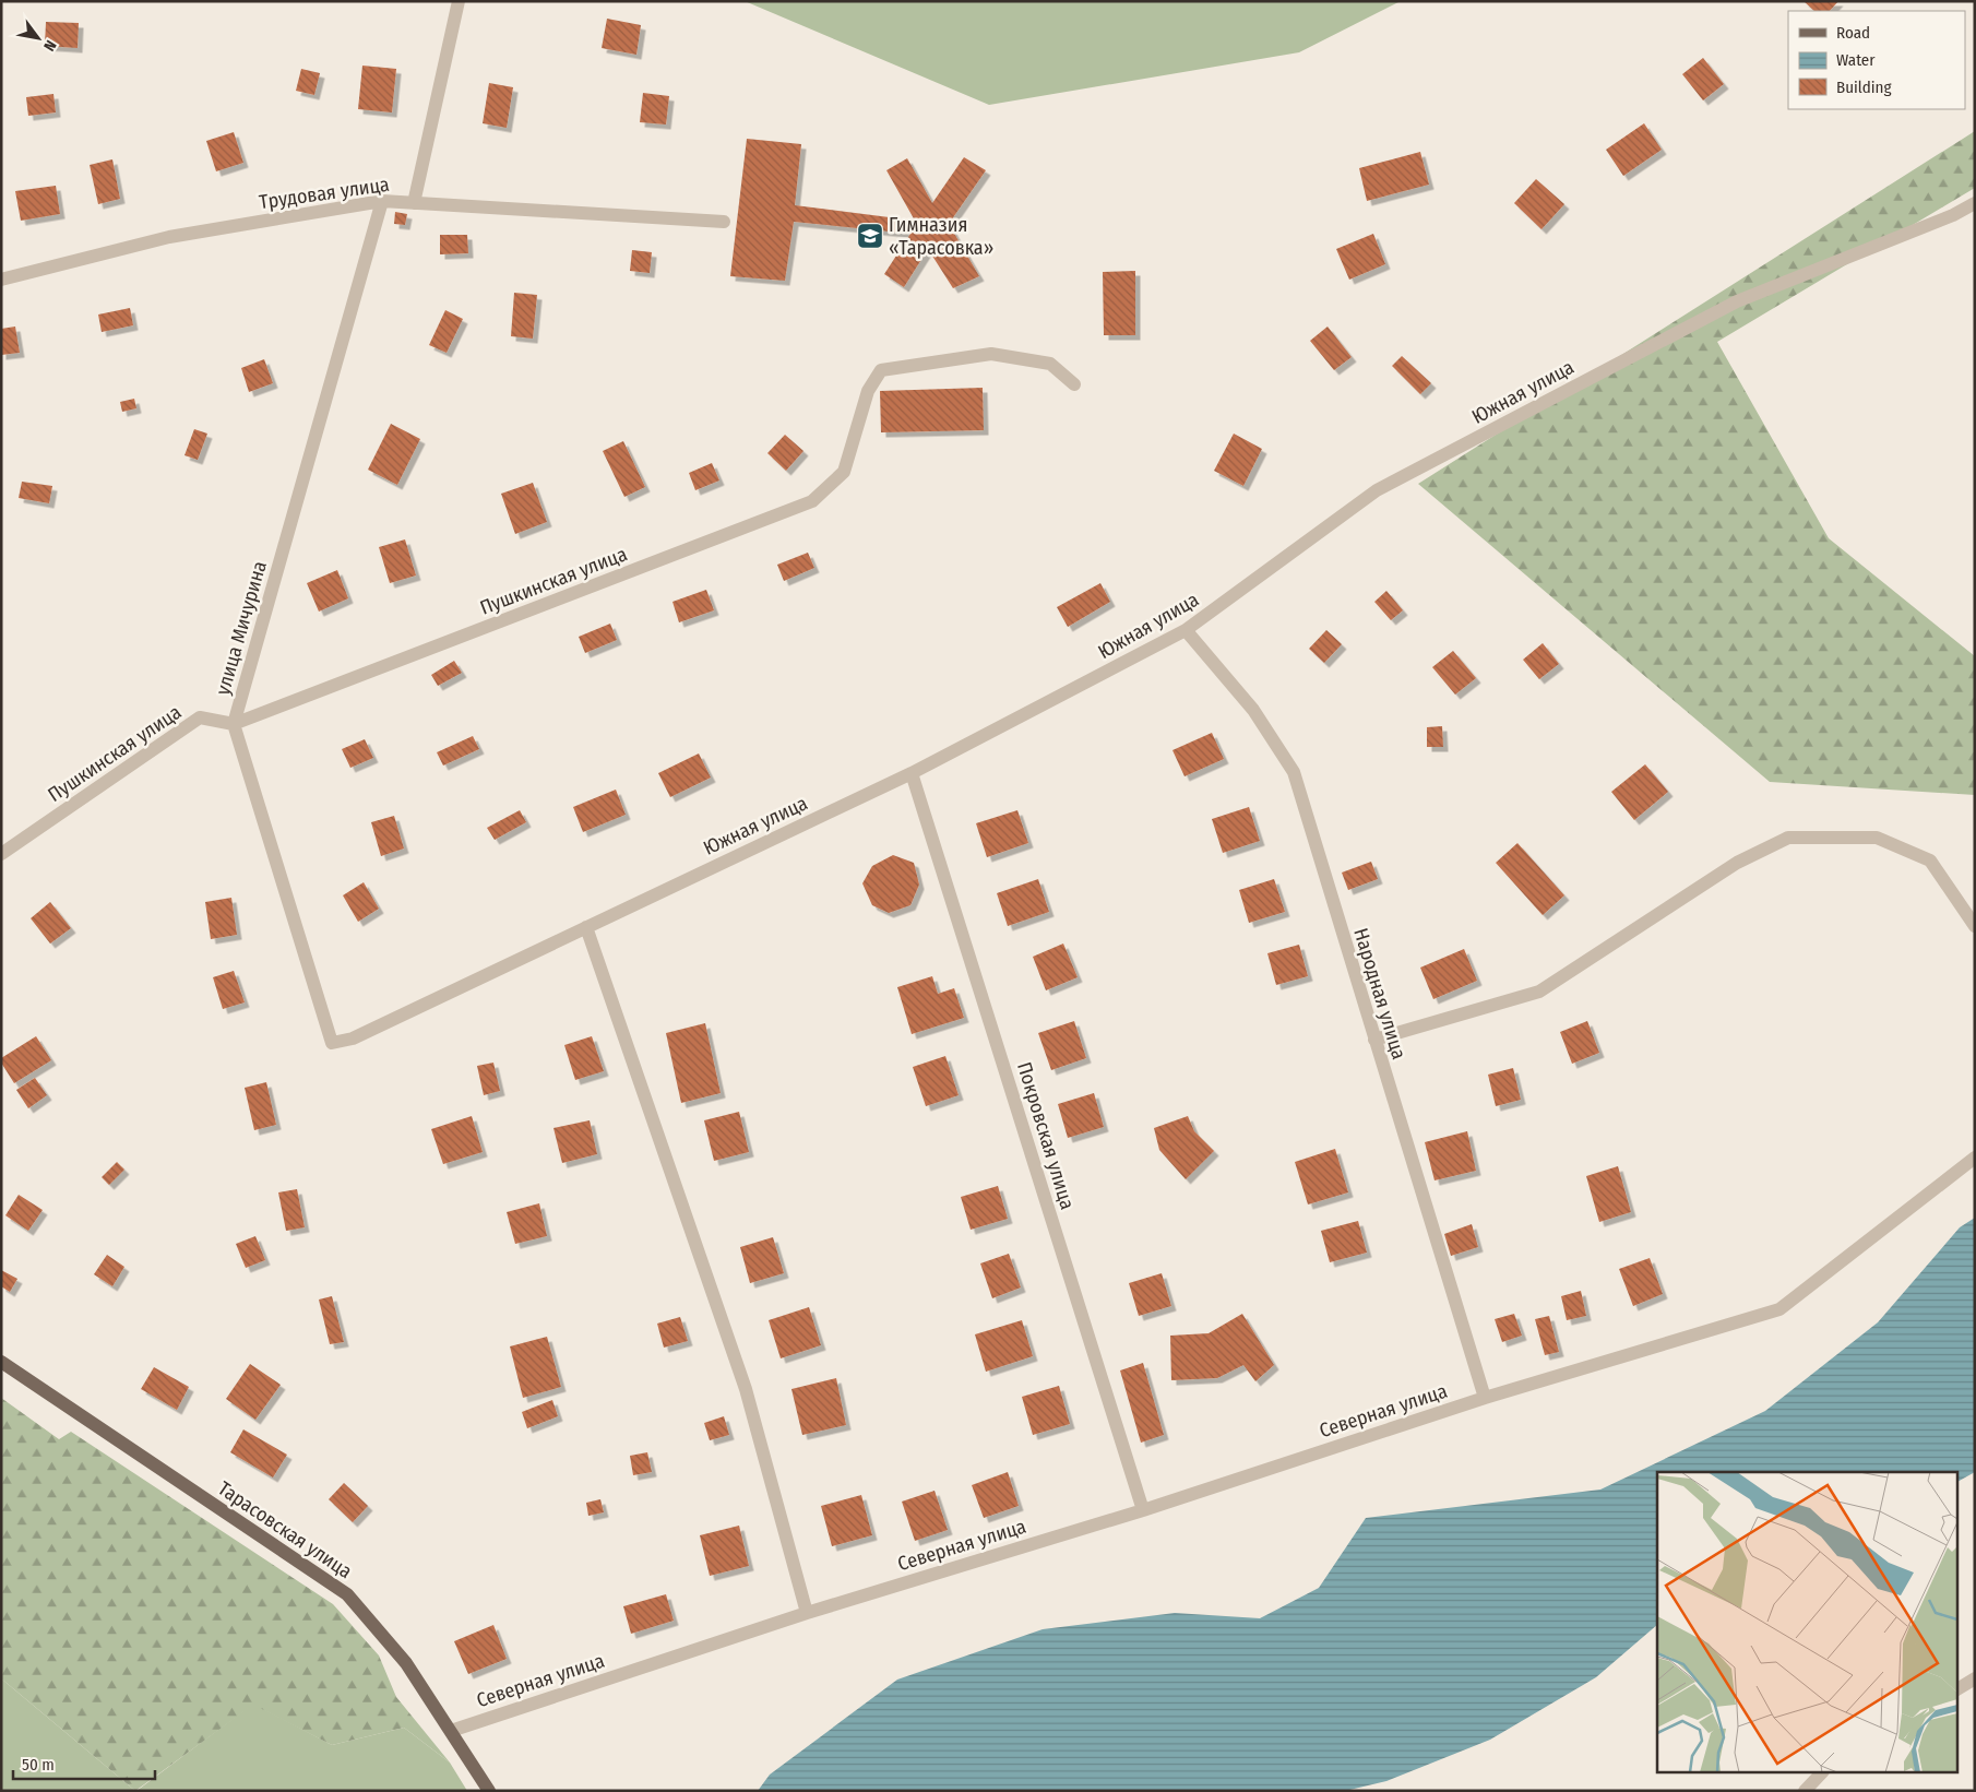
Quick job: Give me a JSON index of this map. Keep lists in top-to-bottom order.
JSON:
{
  "streets": {
    "main road": ["Тарасовская улица"],
    "street": [
      "Трудовая улица",
      "Южная улица",
      "Пушкинская улица",
      "улица Мичурина",
      "Народная улица",
      "Покровская улица",
      "Северная улица"
    ]
  },
  "crossings": [
    ["Трудовая улица", "улица Мичурина"],
    ["Южная улица", "улица Мичурина"],
    ["Южная улица", "Народная улица"],
    ["Южная улица", "Покровская улица"],
    ["Пушкинская улица", "улица Мичурина"],
    ["Народная улица", "Северная улица"],
    ["Покровская улица", "Северная улица"],
    ["Северная улица", "Тарасовская улица"]
  ],
  "places": {
    "school or university": ["Гимназия «Тарасовка»"]
  },
  "legend": ["Road", "Water", "Building"],
  "scale_bar": "50 m",
  "north": "bottom right"
}
